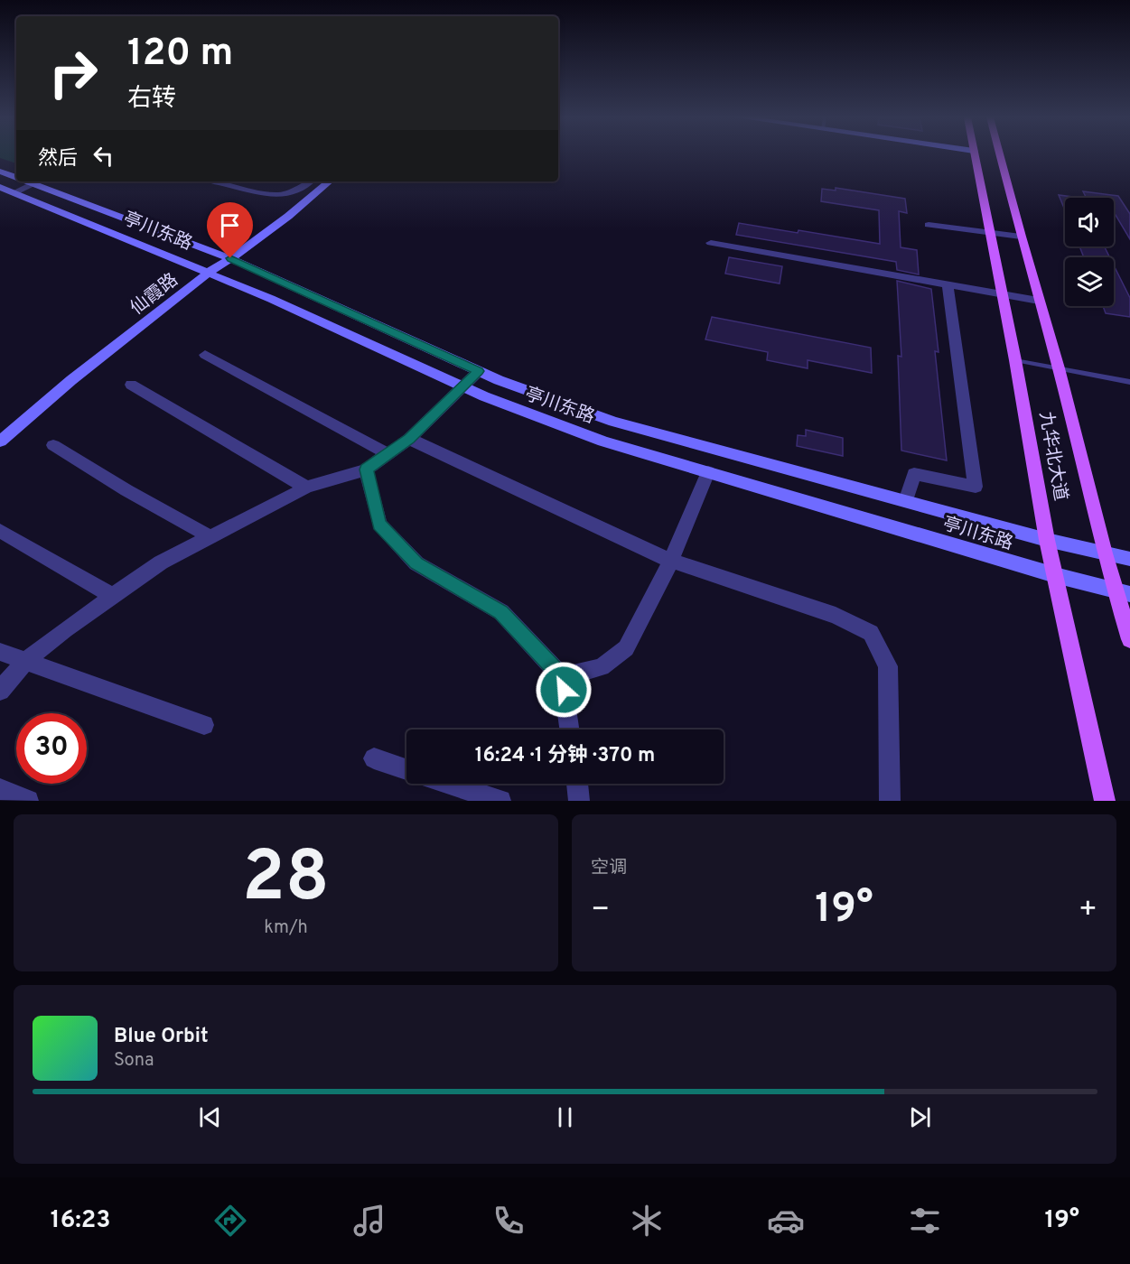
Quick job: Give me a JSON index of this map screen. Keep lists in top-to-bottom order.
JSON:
{
  "streets": {
    "main road": ["亭川东路", "仙霞路", "九华北大道"]
  },
  "crossings": [
    ["亭川东路", "仙霞路"],
    ["亭川东路", "九华北大道"]
  ],
  "page": {
    "turn": ["120 m", "右转"],
    "then": "然后",
    "limit": "30",
    "trip": "16:24 · 1 分钟 · 370 m",
    "tile": [
      ["28", "km/h"],
      "空调"
    ],
    "heat": ["−", "19°", "+"],
    "song": ["Blue Orbit", "Sona"],
    "tabs": ["16:23", "19°"]
  }
}
